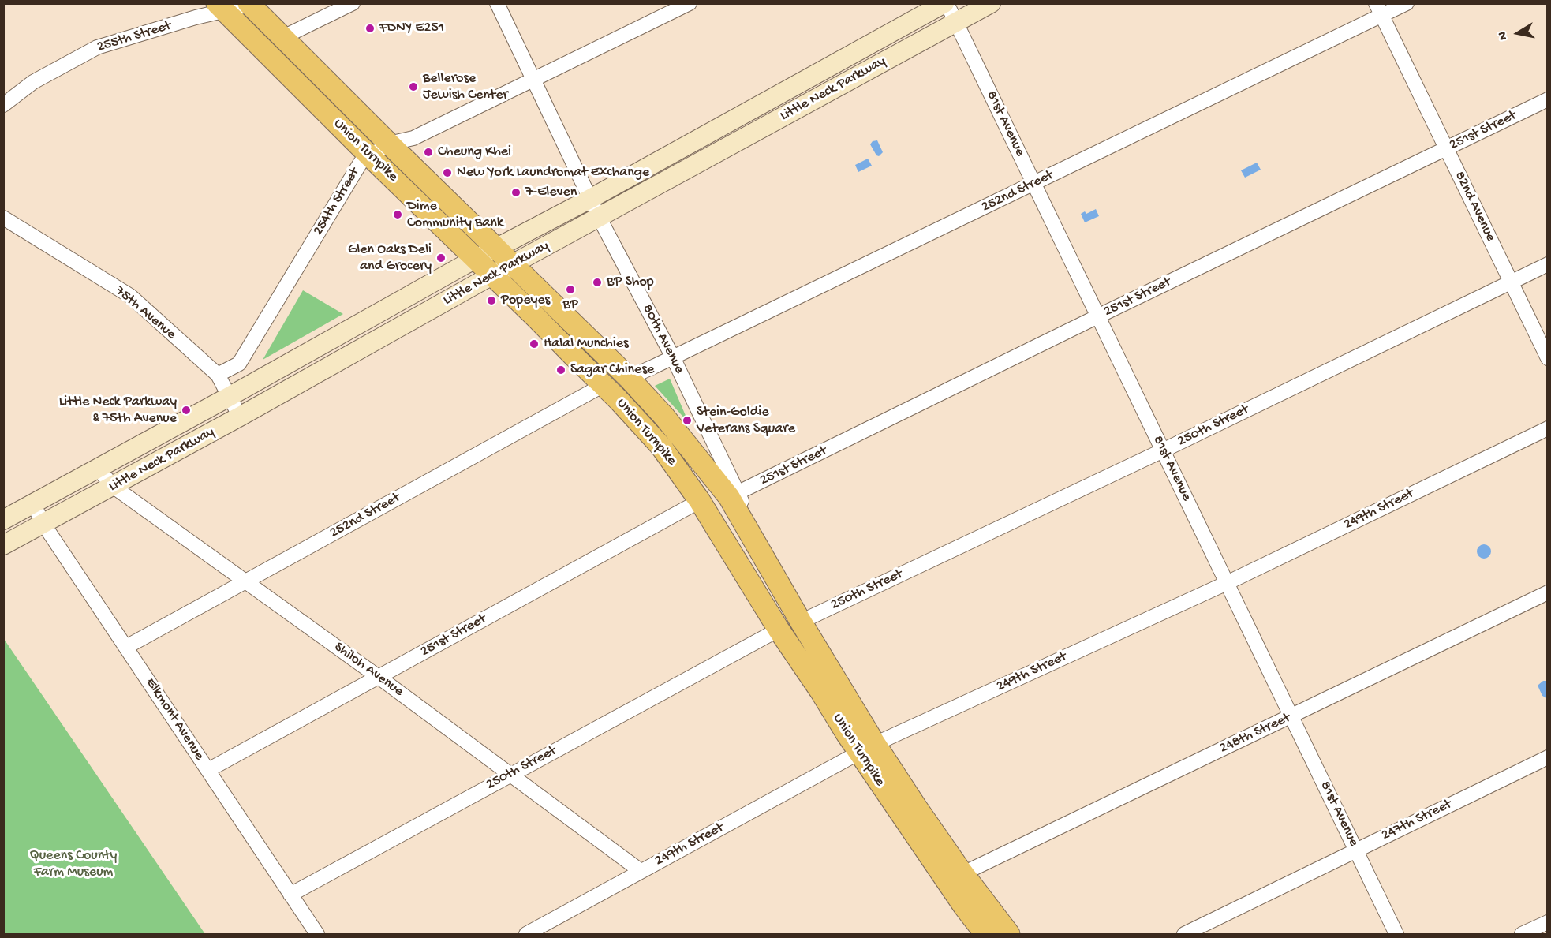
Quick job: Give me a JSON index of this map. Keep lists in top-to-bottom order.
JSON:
{
  "streets": {
    "main road": ["Little Neck Parkway", "Union Turnpike"],
    "street": [
      "255th Street",
      "81st Avenue",
      "251st Street",
      "252nd Street",
      "254th Street",
      "82nd Avenue",
      "75th Avenue",
      "80th Avenue",
      "250th Street",
      "249th Street",
      "Shiloh Avenue",
      "Elkmont Avenue",
      "248th Street",
      "247th Street"
    ]
  },
  "crossings": [
    ["255th Street", "Union Turnpike"],
    ["Little Neck Parkway", "81st Avenue"],
    ["Little Neck Parkway", "Union Turnpike"],
    ["Little Neck Parkway", "75th Avenue"],
    ["Little Neck Parkway", "80th Avenue"],
    ["Little Neck Parkway", "Shiloh Avenue"],
    ["Little Neck Parkway", "Elkmont Avenue"],
    ["81st Avenue", "251st Street"],
    ["81st Avenue", "252nd Street"],
    ["81st Avenue", "250th Street"],
    ["81st Avenue", "249th Street"],
    ["81st Avenue", "248th Street"],
    ["81st Avenue", "247th Street"],
    ["251st Street", "Union Turnpike"],
    ["251st Street", "82nd Avenue"],
    ["251st Street", "80th Avenue"],
    ["251st Street", "Shiloh Avenue"],
    ["251st Street", "Elkmont Avenue"],
    ["Union Turnpike", "252nd Street"],
    ["Union Turnpike", "254th Street"],
    ["Union Turnpike", "80th Avenue"],
    ["Union Turnpike", "250th Street"],
    ["Union Turnpike", "249th Street"],
    ["Union Turnpike", "248th Street"],
    ["252nd Street", "82nd Avenue"],
    ["252nd Street", "80th Avenue"],
    ["252nd Street", "Shiloh Avenue"],
    ["252nd Street", "Elkmont Avenue"],
    ["254th Street", "75th Avenue"],
    ["254th Street", "80th Avenue"],
    ["82nd Avenue", "250th Street"],
    ["250th Street", "Shiloh Avenue"],
    ["250th Street", "Elkmont Avenue"],
    ["249th Street", "Shiloh Avenue"]
  ],
  "parks": ["Queens County Farm Museum"],
  "places": [
    "FDNY E251",
    "Bellerose Jewish Center",
    "Cheung Khei",
    "New York Laundromat Exchange",
    "7-Eleven",
    "Dime Community Bank",
    "Glen Oaks Deli and Grocery",
    "BP Shop",
    "BP",
    "Popeyes",
    "Halal Munchies",
    "Sagar Chinese",
    "Little Neck Parkway & 75th Avenue",
    "Stein-Goldie Veterans Square"
  ],
  "north": "left"
}
